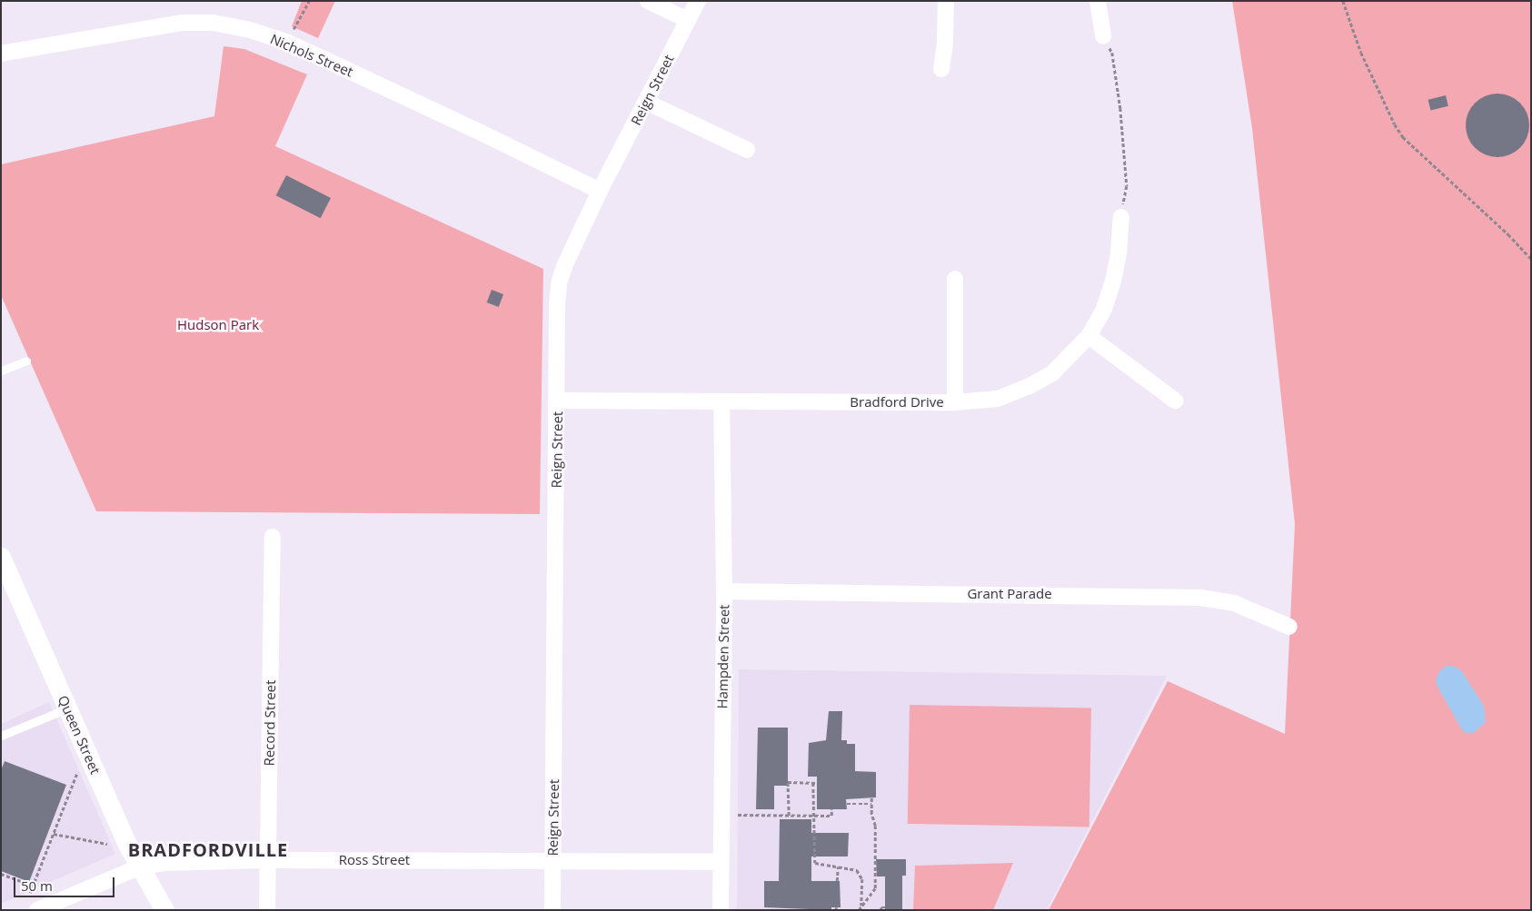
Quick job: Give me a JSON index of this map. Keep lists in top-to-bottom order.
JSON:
{
  "streets": {
    "street": [
      "Nichols Street",
      "Reign Street",
      "Bradford Drive",
      "Grant Parade",
      "Hampden Street",
      "Record Street",
      "Queen Street",
      "Ross Street"
    ]
  },
  "crossings": [
    ["Nichols Street", "Reign Street"],
    ["Reign Street", "Bradford Drive"],
    ["Reign Street", "Ross Street"],
    ["Bradford Drive", "Hampden Street"],
    ["Grant Parade", "Hampden Street"],
    ["Hampden Street", "Ross Street"],
    ["Record Street", "Ross Street"],
    ["Queen Street", "Ross Street"]
  ],
  "districts": ["BRADFORDVILLE"],
  "parks": ["Hudson Park"],
  "scale_bar": "50 m"
}
